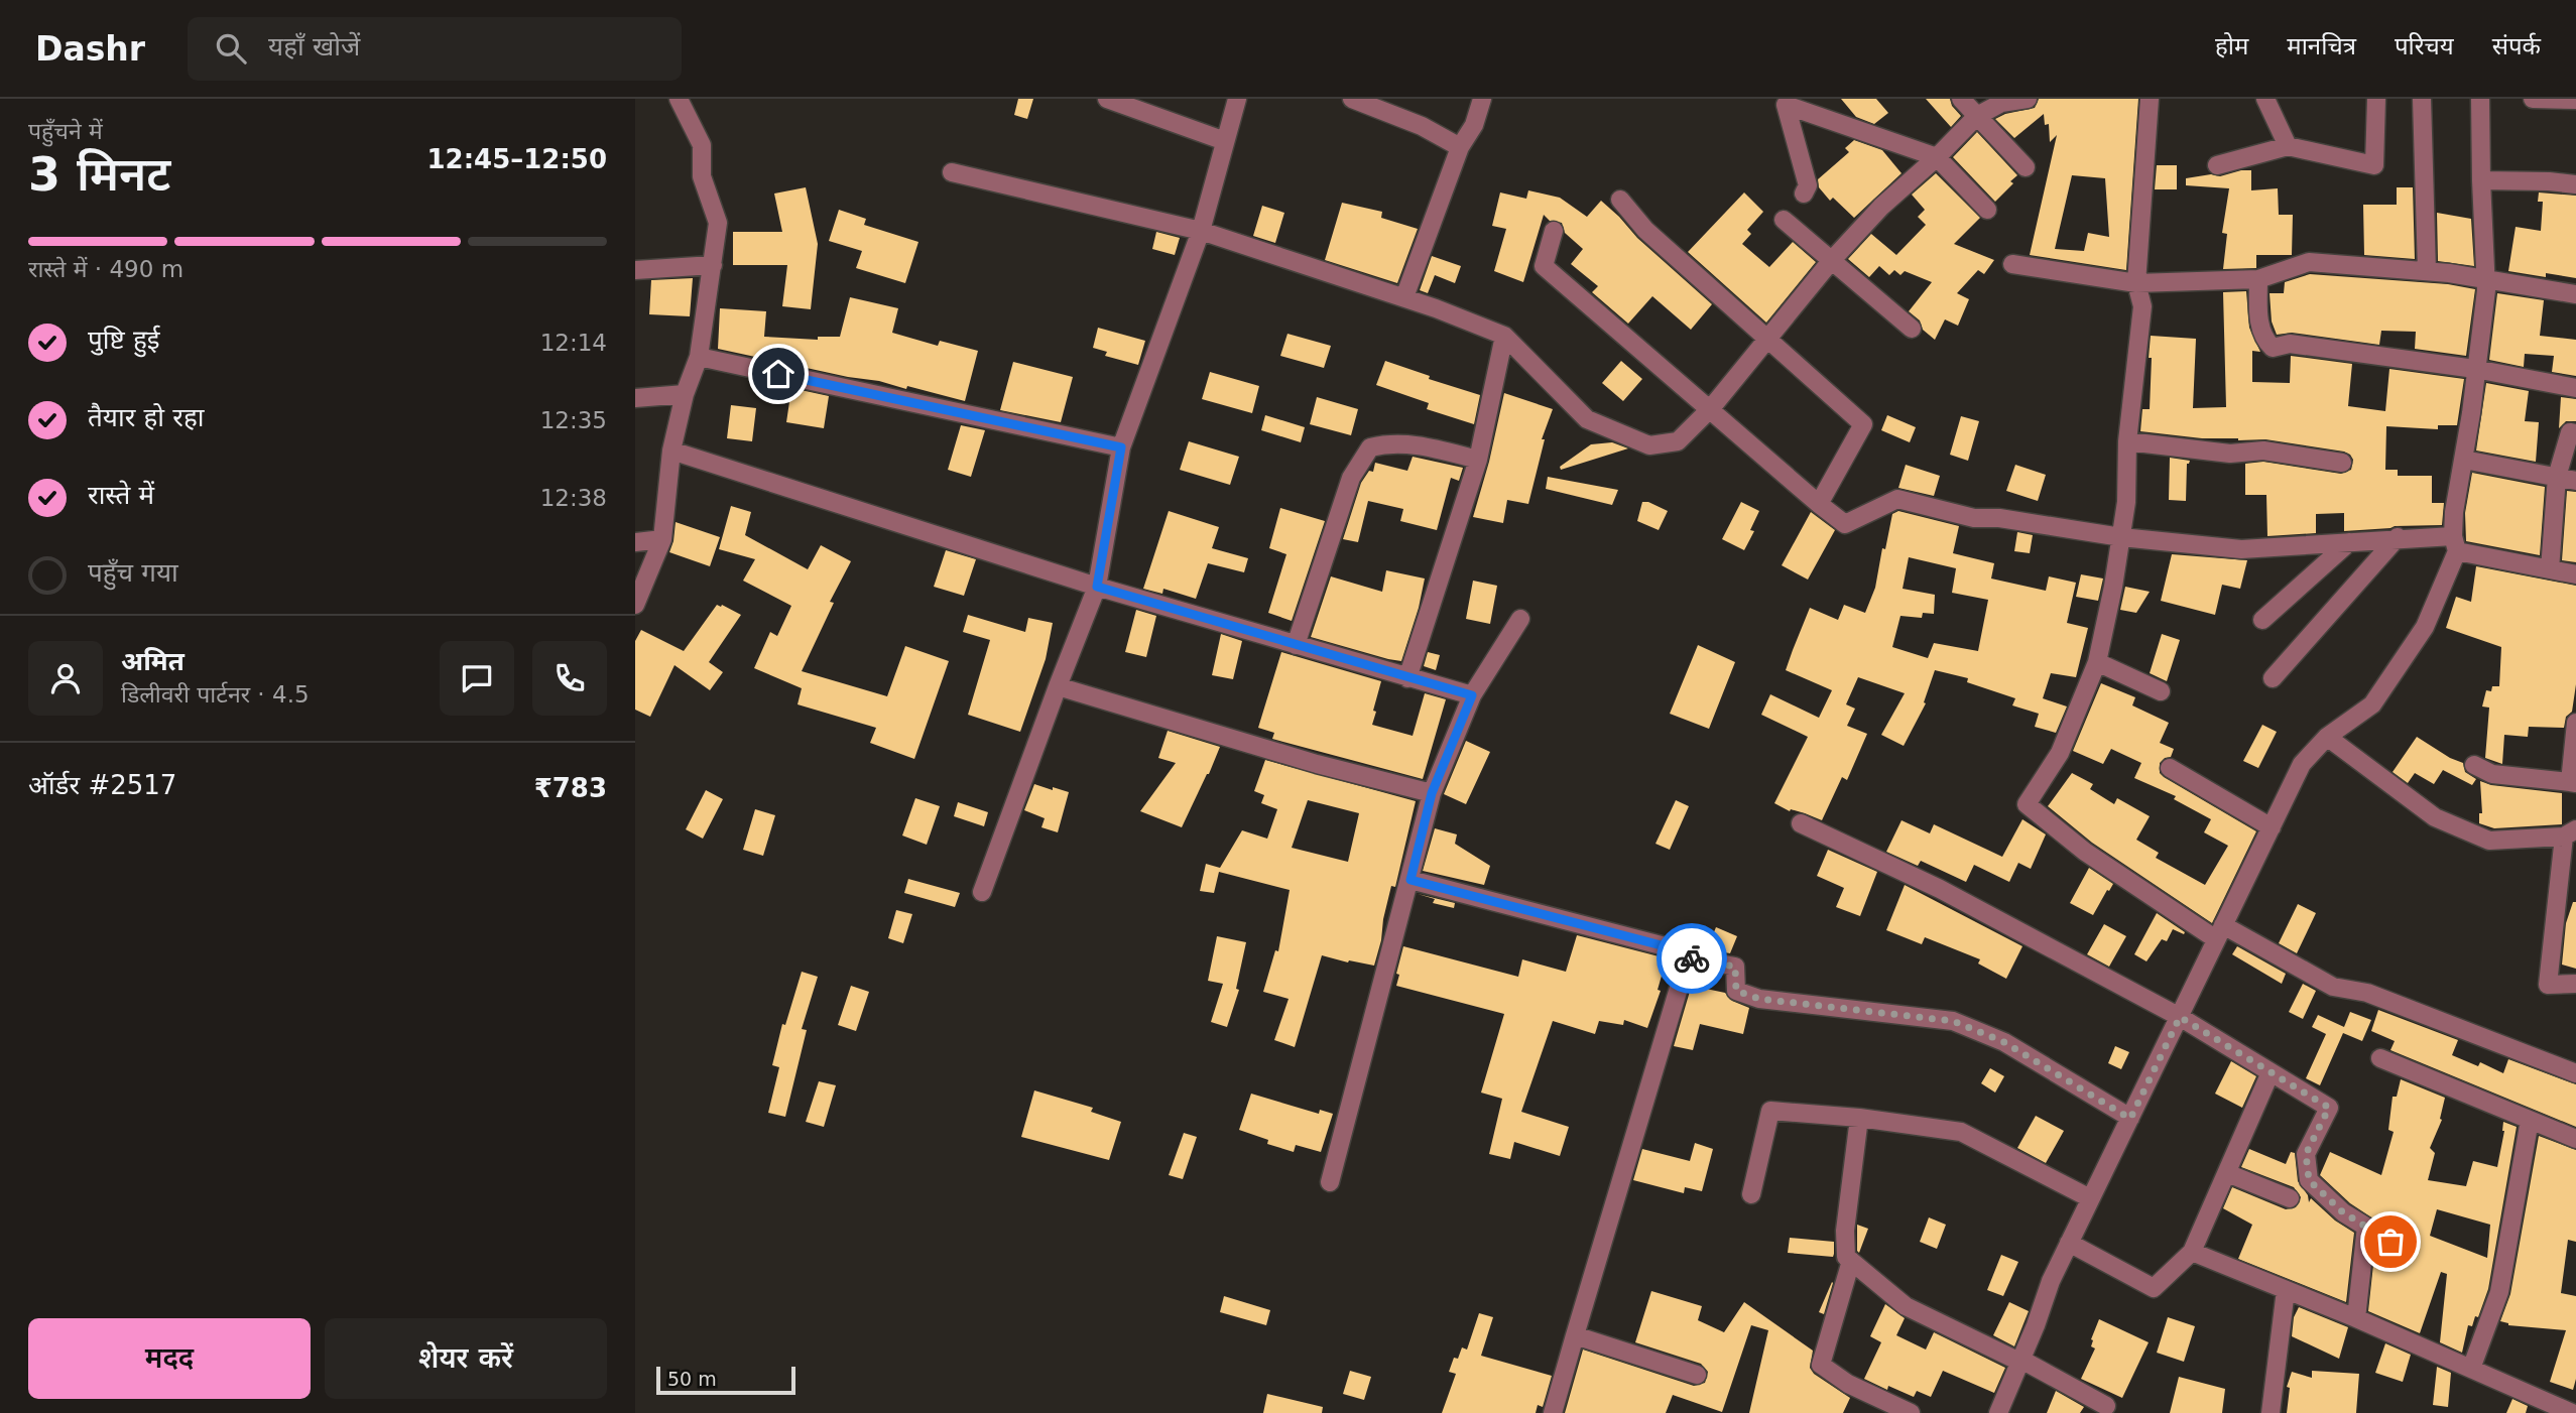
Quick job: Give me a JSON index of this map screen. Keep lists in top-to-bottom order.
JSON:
{
  "scale_bar": "50 m",
  "page": {
    "header": "Dashr",
    "search": "यहाँ खोजें",
    "nav": [
      "होम",
      "मानचित्र",
      "परिचय",
      "संपर्क"
    ],
    "heading": ["3 मिनट", "पहुँचने में", "12:45–12:50"],
    "panel": [
      "अमित",
      "डिलीवरी पार्टनर · 4.5",
      "ऑर्डर #2517",
      "₹783"
    ],
    "bar": "रास्ते में · 490 m",
    "list": [
      ["पुष्टि हुई", "12:14"],
      ["तैयार हो रहा", "12:35"],
      ["रास्ते में", "12:38"],
      "पहुँच गया"
    ],
    "buttons": ["मदद", "शेयर करें"],
    "scale": "50 m"
  }
}
